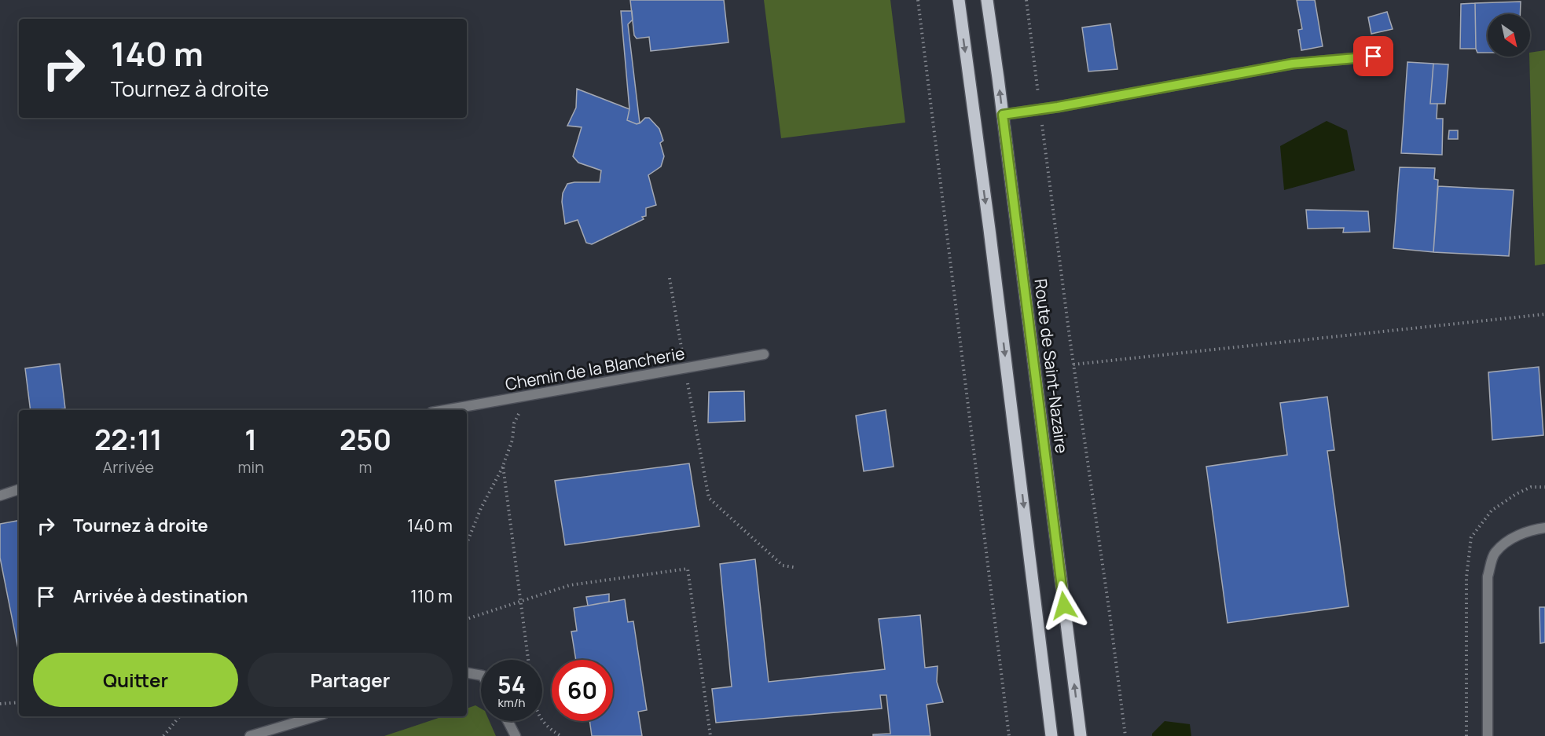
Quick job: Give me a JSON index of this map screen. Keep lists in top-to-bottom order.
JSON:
{
  "streets": {
    "main road": ["Route de Saint-Nazaire"],
    "street": ["Chemin de la Blancherie"]
  },
  "north": "bottom right",
  "page": {
    "turn": ["140 m", "Tournez à droite"],
    "eta": [
      "22:11",
      "Arrivée",
      "1",
      "min",
      "250",
      "m"
    ],
    "list": [
      {
        "name": "Tournez à droite",
        "value": "140 m"
      },
      {
        "name": "Arrivée à destination",
        "value": "110 m"
      }
    ],
    "buttons": ["Quitter", "Partager"],
    "speed": "54 km/h",
    "limit": "60"
  }
}
